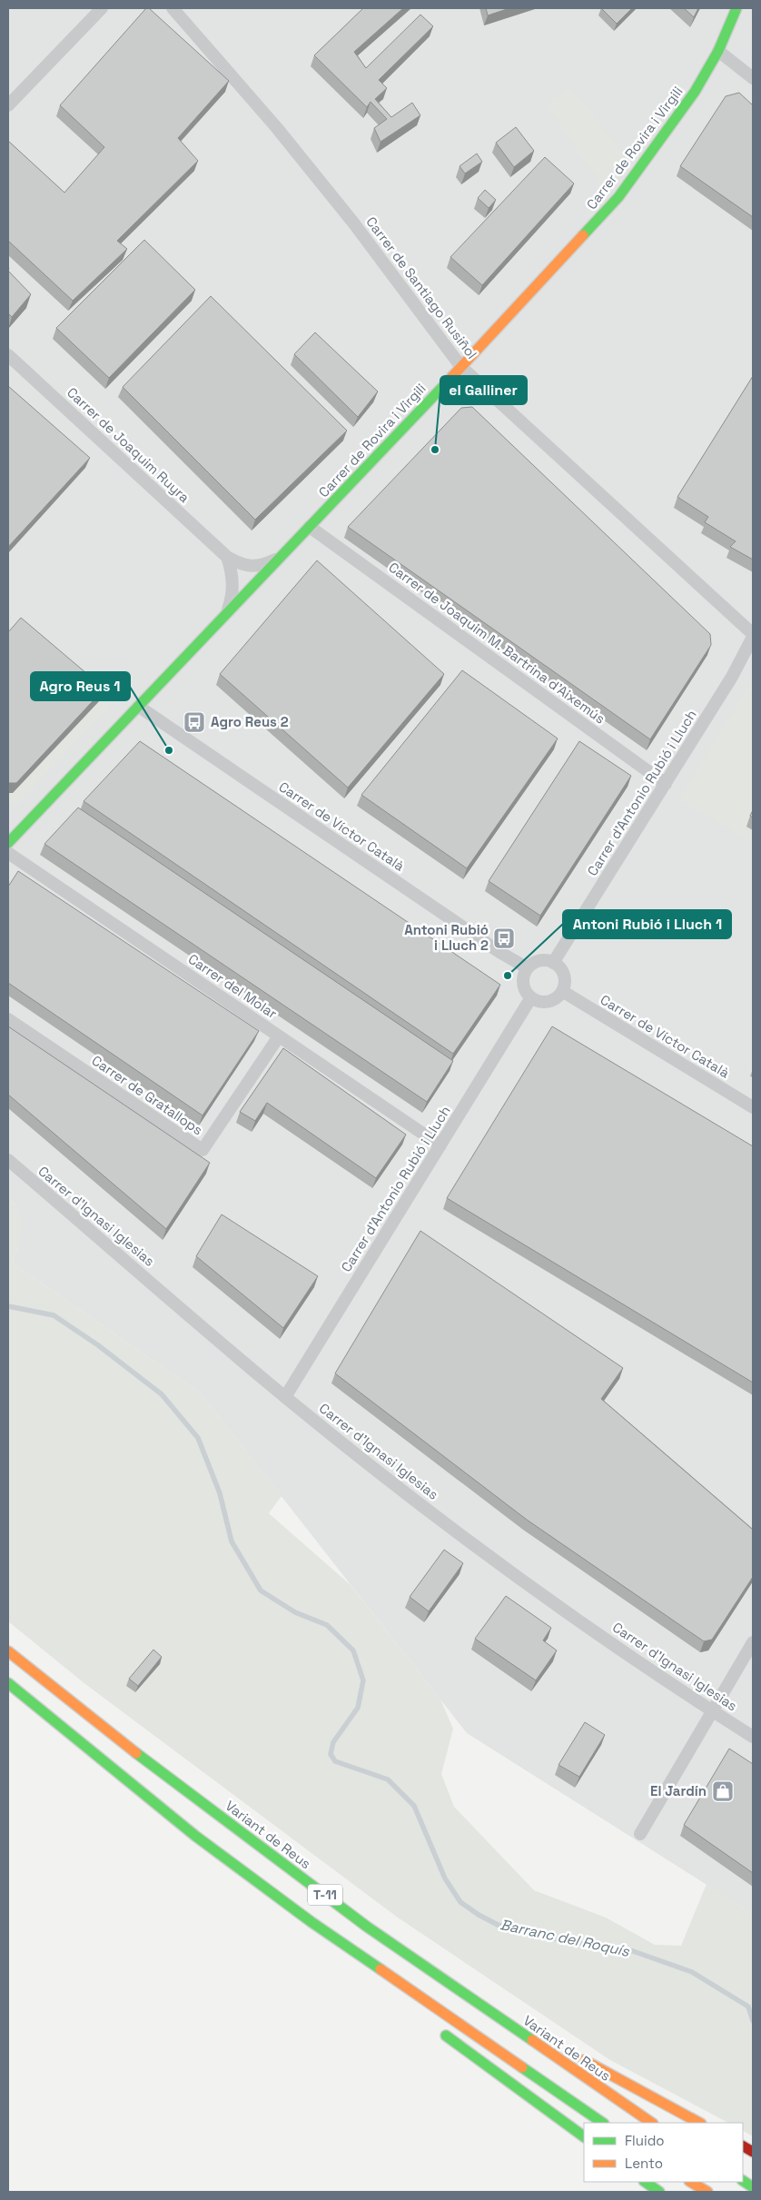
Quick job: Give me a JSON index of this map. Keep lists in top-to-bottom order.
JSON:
{
  "streets": {
    "main road": ["Carrer de Rovira i Virgili", "Variant de Reus", "T-11"],
    "street": [
      "Carrer de Santiago Rusiñol",
      "Carrer de Joaquim Ruyra",
      "Carrer de Joaquim M. Bartrina d'Aixemús",
      "Carrer d'Antonio Rubió i Lluch",
      "Carrer de Víctor Català",
      "Carrer del Molar",
      "Carrer de Gratallops",
      "Carrer d'Ignasi Iglesias"
    ]
  },
  "crossings": [
    ["Carrer de Rovira i Virgili", "Carrer de Santiago Rusiñol"],
    ["Carrer de Rovira i Virgili", "Carrer de Joaquim Ruyra"],
    ["Carrer de Rovira i Virgili", "Carrer de Joaquim M. Bartrina d'Aixemús"],
    ["Carrer de Rovira i Virgili", "Carrer de Víctor Català"],
    ["Carrer de Santiago Rusiñol", "Carrer d'Antonio Rubió i Lluch"],
    ["Carrer de Joaquim M. Bartrina d'Aixemús", "Carrer d'Antonio Rubió i Lluch"],
    ["Carrer d'Antonio Rubió i Lluch", "Carrer de Víctor Català"],
    ["Carrer d'Antonio Rubió i Lluch", "Carrer del Molar"],
    ["Carrer d'Antonio Rubió i Lluch", "Carrer d'Ignasi Iglesias"],
    ["Carrer del Molar", "Carrer de Gratallops"]
  ],
  "water": ["Barranc del Roquís"],
  "places": {
    "other": ["el Galliner", "Agro Reus 1", "Antoni Rubió i Lluch 1"],
    "bus stop": ["Agro Reus 2", "Antoni Rubió i Lluch 2"],
    "shop": ["El Jardín"]
  },
  "legend": ["Fluido", "Lento"]
}
